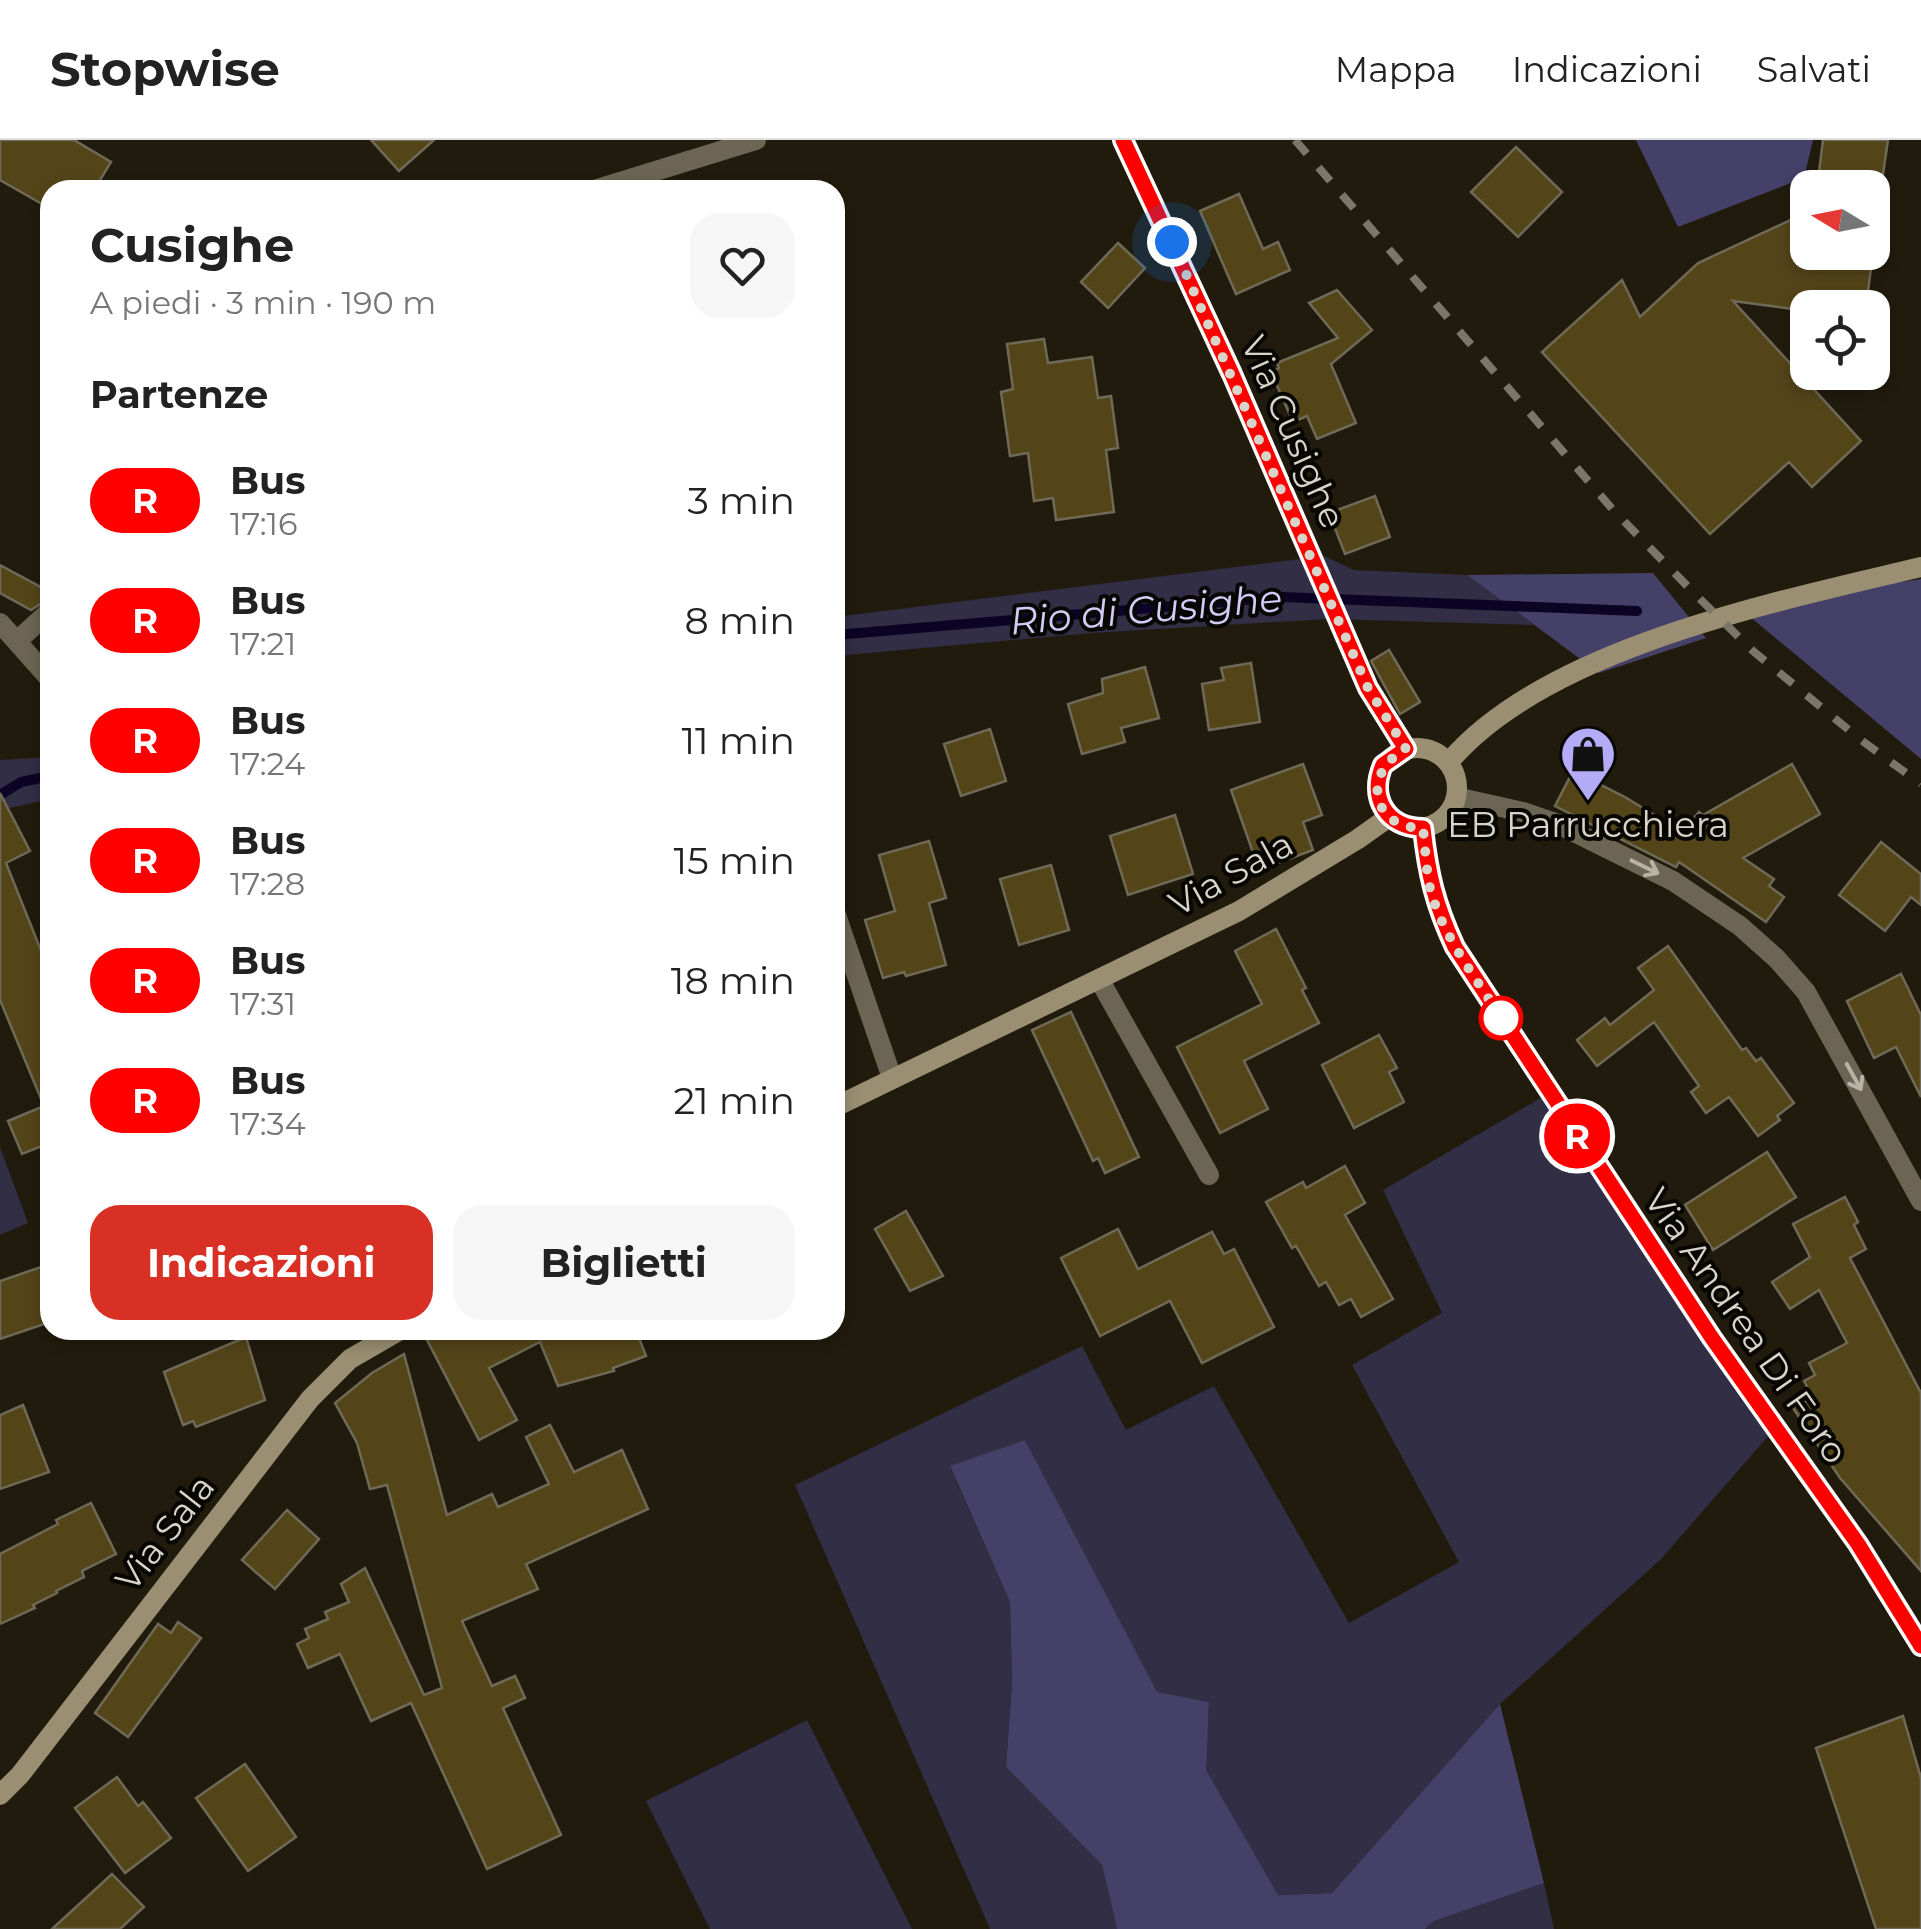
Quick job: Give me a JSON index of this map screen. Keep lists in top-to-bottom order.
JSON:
{
  "streets": {
    "street": ["Via Cusighe", "Via Sala", "Via Andrea Di Foro"]
  },
  "crossings": [
    ["Via Cusighe", "Via Sala"],
    ["Via Cusighe", "Via Andrea Di Foro"],
    ["Via Sala", "Via Andrea Di Foro"]
  ],
  "water": ["Rio di Cusighe"],
  "places": {
    "shop": ["EB Parrucchiera"]
  },
  "lines": ["bus line R"],
  "north": "left",
  "page": {
    "header": "Stopwise",
    "nav": ["Mappa", "Indicazioni", "Salvati"],
    "on_map": "R",
    "heading": [
      ["Cusighe", "A piedi · 3 min · 190 m"],
      "Partenze"
    ],
    "list": [
      {
        "mark": "R",
        "name": "Bus",
        "note": "17:16",
        "value": "3 min"
      },
      {
        "mark": "R",
        "name": "Bus",
        "note": "17:21",
        "value": "8 min"
      },
      {
        "mark": "R",
        "name": "Bus",
        "note": "17:24",
        "value": "11 min"
      },
      {
        "mark": "R",
        "name": "Bus",
        "note": "17:28",
        "value": "15 min"
      },
      {
        "mark": "R",
        "name": "Bus",
        "note": "17:31",
        "value": "18 min"
      },
      {
        "mark": "R",
        "name": "Bus",
        "note": "17:34",
        "value": "21 min"
      }
    ],
    "buttons": ["Indicazioni", "Biglietti"]
  }
}
